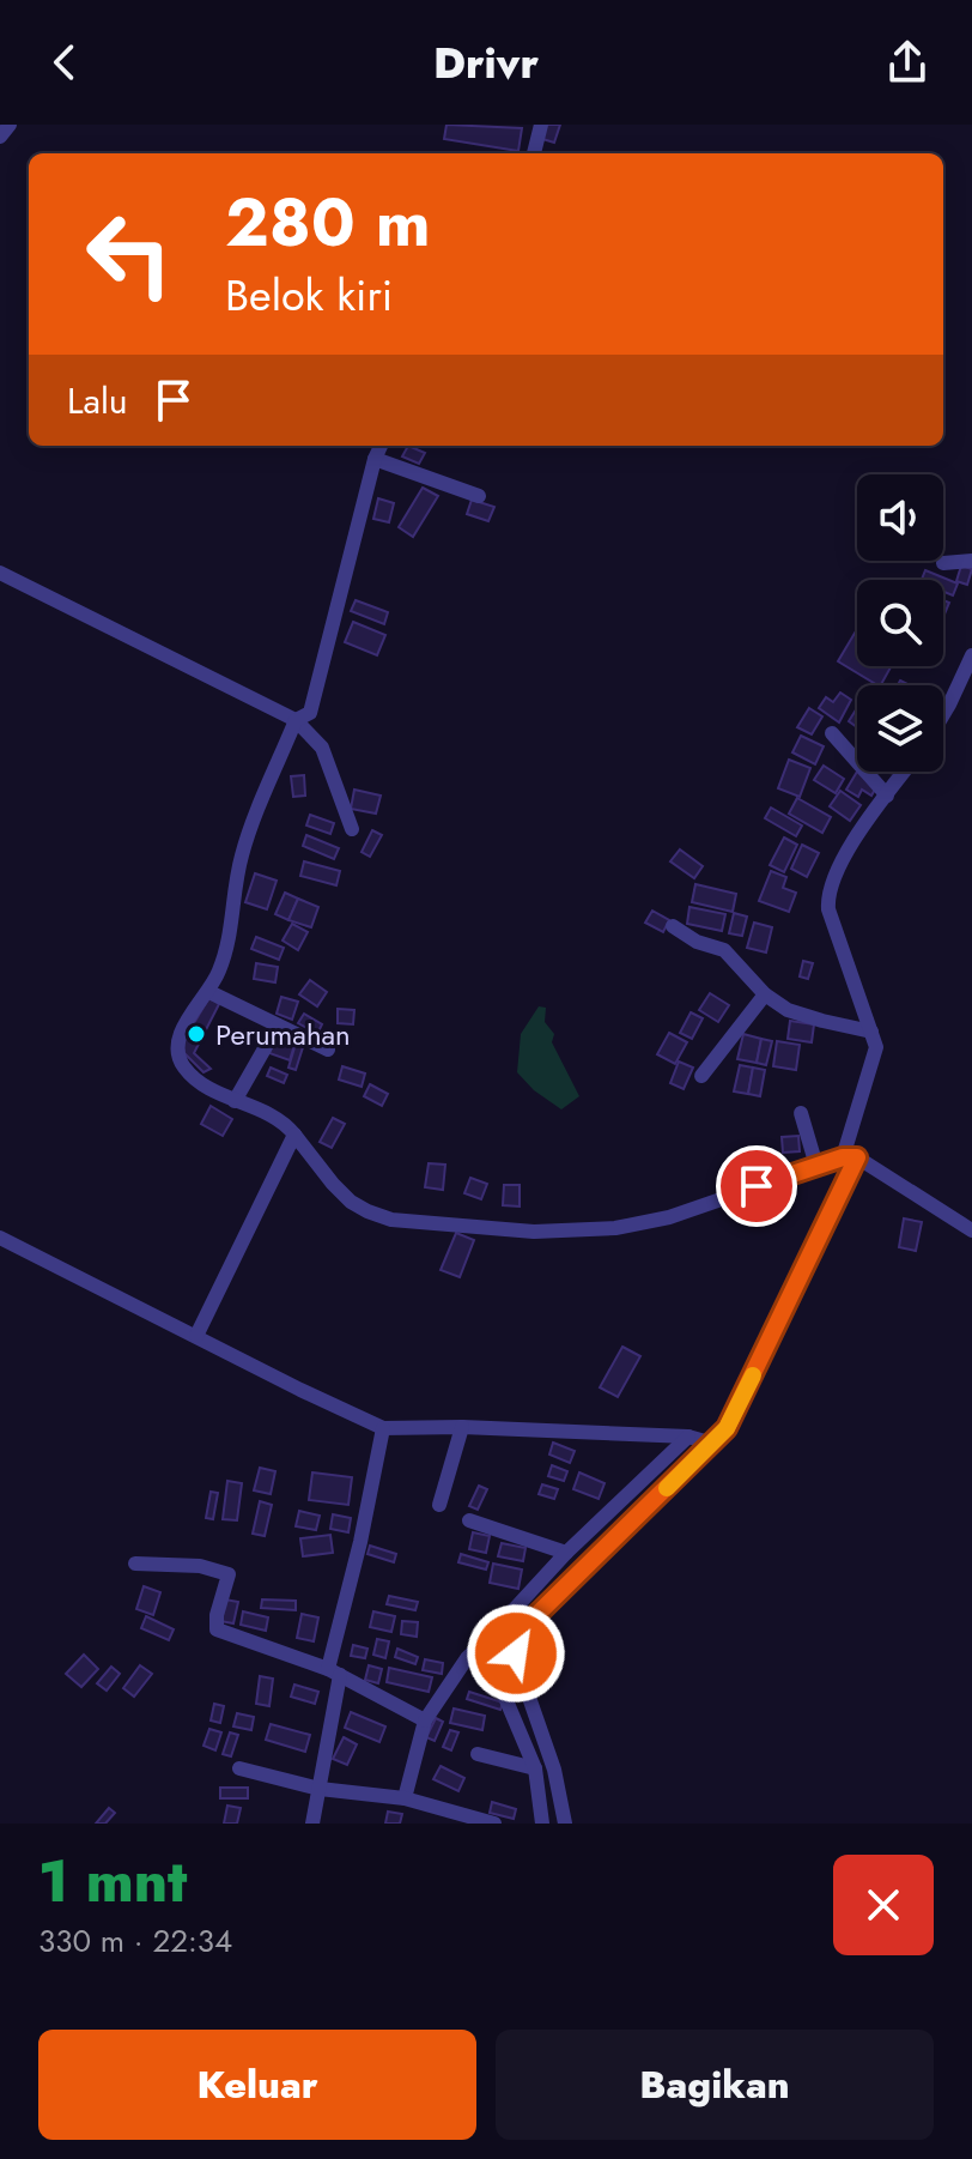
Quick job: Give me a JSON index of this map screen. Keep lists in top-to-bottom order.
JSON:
{
  "places": ["Perumahan"],
  "page": {
    "header": "Drivr",
    "turn": ["280 m", "Belok kiri"],
    "then": "Lalu",
    "heading": ["1 mnt", "330 m · 22:34"],
    "buttons": ["Keluar", "Bagikan"]
  }
}
